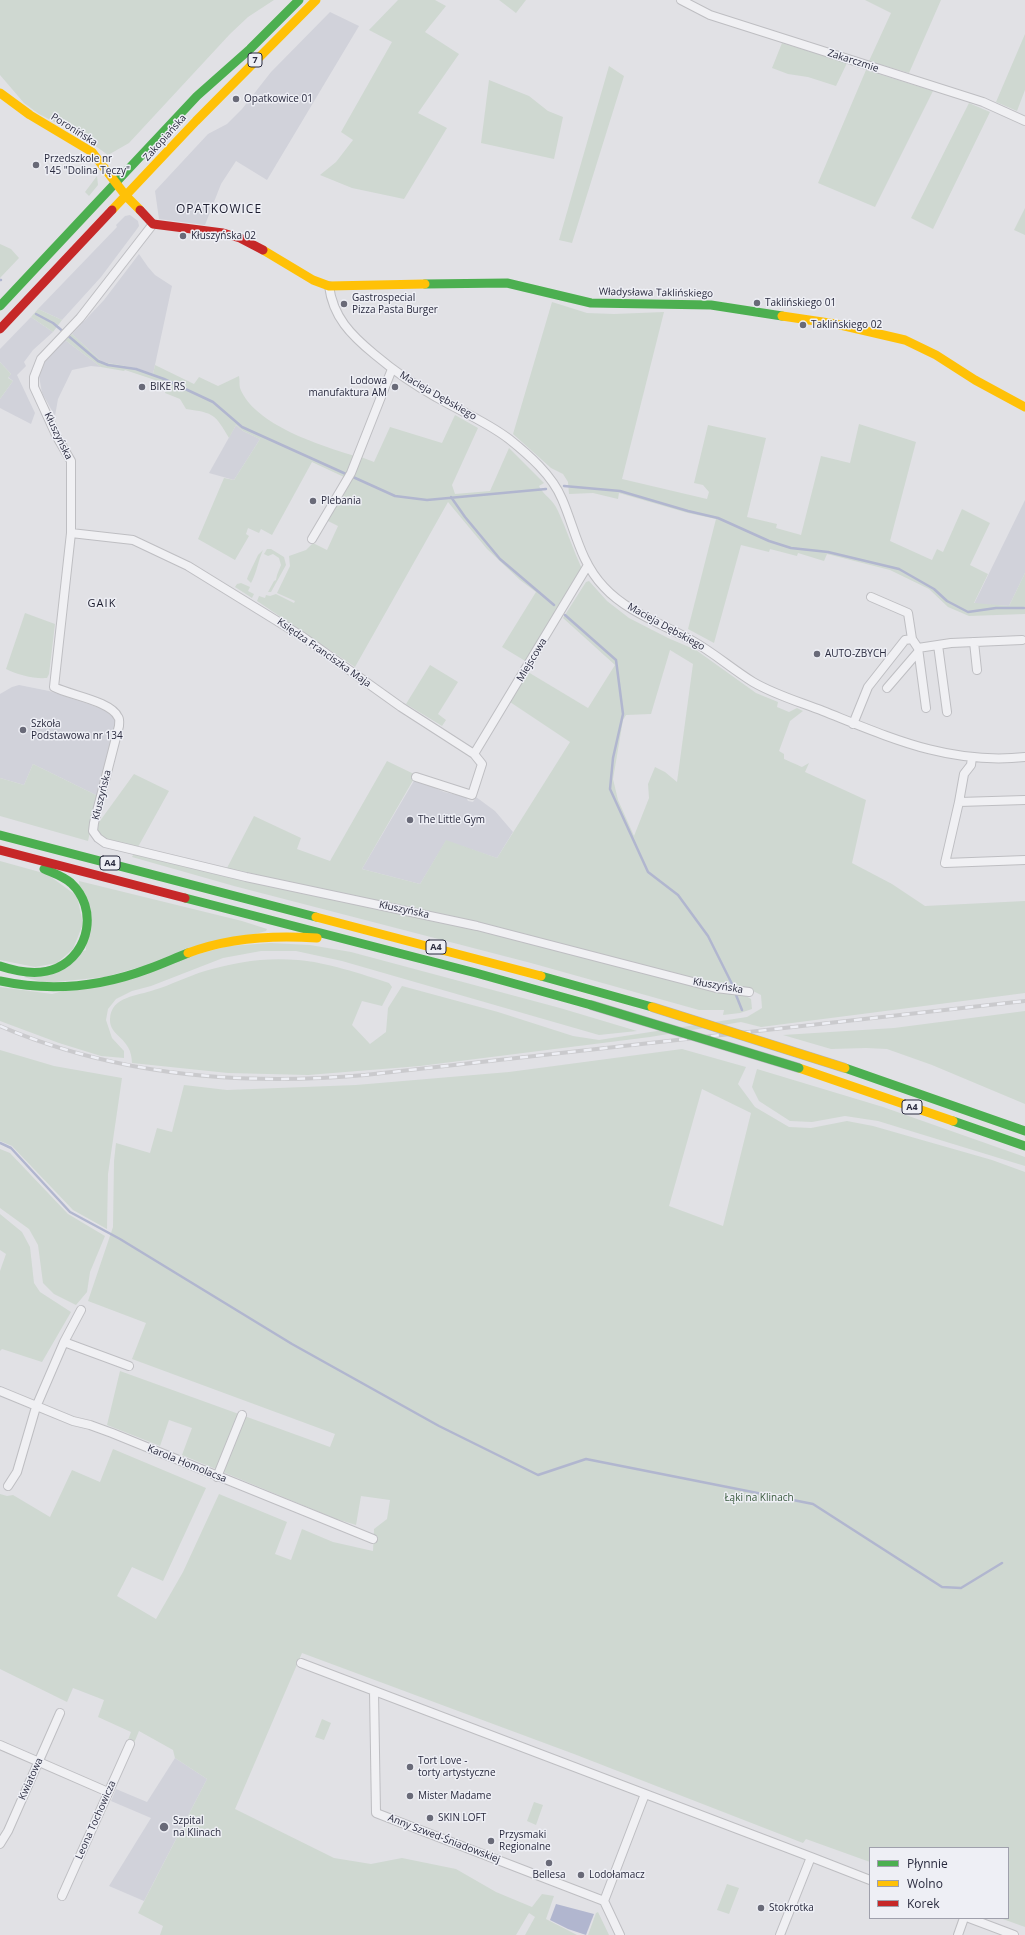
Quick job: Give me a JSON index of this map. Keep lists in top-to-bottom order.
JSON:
{
  "streets": {
    "main road": [
      "7",
      "Poronińska",
      "Zakopiańska",
      "Władysława Taklińskiego",
      "A4"
    ],
    "street": [
      "Zakarczmie",
      "Macieja Dębskiego",
      "Kłuszyńska",
      "Księdza Franciszka Maja",
      "Miejscowa",
      "Karola Homolacsa",
      "Kwiatowa",
      "Leona Tochowicza",
      "Anny Szwed-Śniadowskiej"
    ]
  },
  "crossings": [
    ["Poronińska", "Zakopiańska"],
    ["Władysława Taklińskiego", "Macieja Dębskiego"],
    ["Władysława Taklińskiego", "Kłuszyńska"],
    ["Macieja Dębskiego", "Miejscowa"],
    ["Kłuszyńska", "Księdza Franciszka Maja"],
    ["Księdza Franciszka Maja", "Miejscowa"]
  ],
  "districts": ["OPATKOWICE", "GAIK"],
  "parks": ["Łąki na Klinach"],
  "places": [
    "Opatkowice 01",
    "Przedszkole nr 145 \"Dolina Tęczy\"",
    "Kłuszyńska 02",
    "Taklińskiego 01",
    "Gastrospecial Pizza Pasta Burger",
    "Taklińskiego 02",
    "BIKE RS",
    "Lodowa manufaktura AM",
    "Plebania",
    "AUTO-ZBYCH",
    "Szkoła Podstawowa nr 134",
    "The Little Gym",
    "Tort Love - torty artystyczne",
    "Mister Madame",
    "SKIN LOFT",
    "Szpital na Klinach",
    "Przysmaki Regionalne",
    "Bellesa",
    "Lodołamacz",
    "Stokrotka"
  ],
  "legend": ["Płynnie", "Wolno", "Korek"]
}
